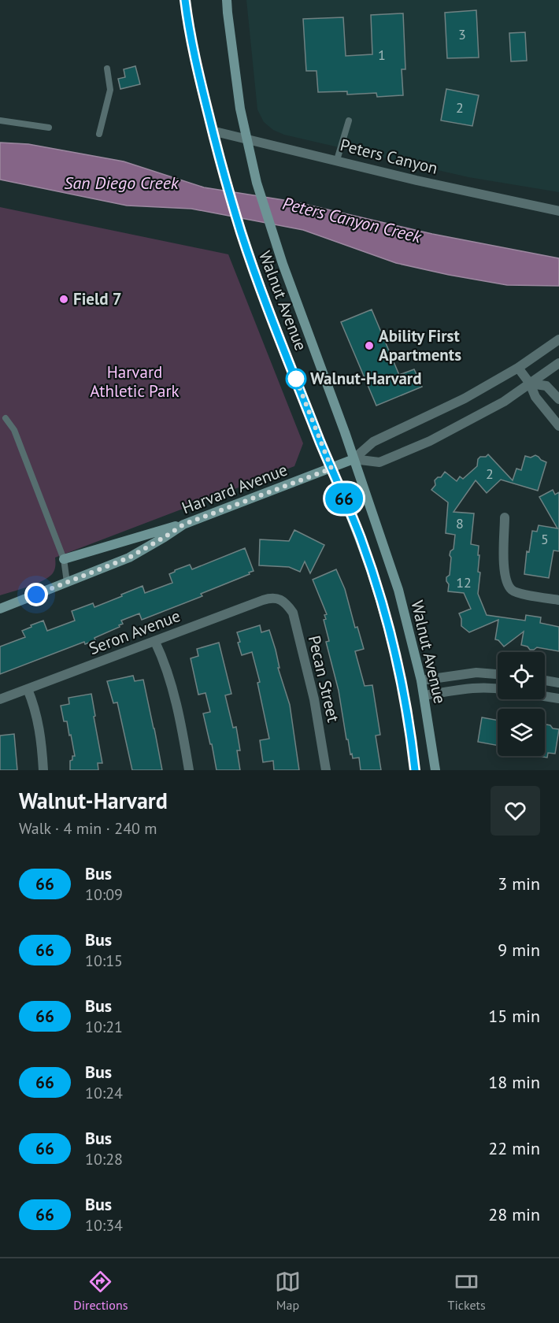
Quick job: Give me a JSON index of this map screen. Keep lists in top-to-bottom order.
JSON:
{
  "streets": {
    "main road": ["Walnut Avenue", "Harvard Avenue"],
    "street": ["Peters Canyon", "Seron Avenue", "Pecan Street"]
  },
  "crossings": [
    ["Peters Canyon", "Walnut Avenue"],
    ["Walnut Avenue", "Harvard Avenue"],
    ["Seron Avenue", "Pecan Street"]
  ],
  "water": ["San Diego Creek", "Peters Canyon Creek"],
  "parks": ["Harvard Athletic Park"],
  "places": ["Field 7", "Ability First Apartments", "Walnut-Harvard"],
  "lines": ["bus line 66"],
  "house_numbers": [
    "3",
    "1",
    "2",
    "2",
    "8",
    "5",
    "12"
  ],
  "page": {
    "on_map": "66",
    "heading": ["Walnut-Harvard", "Walk · 4 min · 240 m"],
    "list": [
      {
        "mark": "66",
        "name": "Bus",
        "note": "10:09",
        "value": "3 min"
      },
      {
        "mark": "66",
        "name": "Bus",
        "note": "10:15",
        "value": "9 min"
      },
      {
        "mark": "66",
        "name": "Bus",
        "note": "10:21",
        "value": "15 min"
      },
      {
        "mark": "66",
        "name": "Bus",
        "note": "10:24",
        "value": "18 min"
      },
      {
        "mark": "66",
        "name": "Bus",
        "note": "10:28",
        "value": "22 min"
      },
      {
        "mark": "66",
        "name": "Bus",
        "note": "10:34",
        "value": "28 min"
      }
    ],
    "tabs": ["Directions", "Map", "Tickets"]
  }
}
